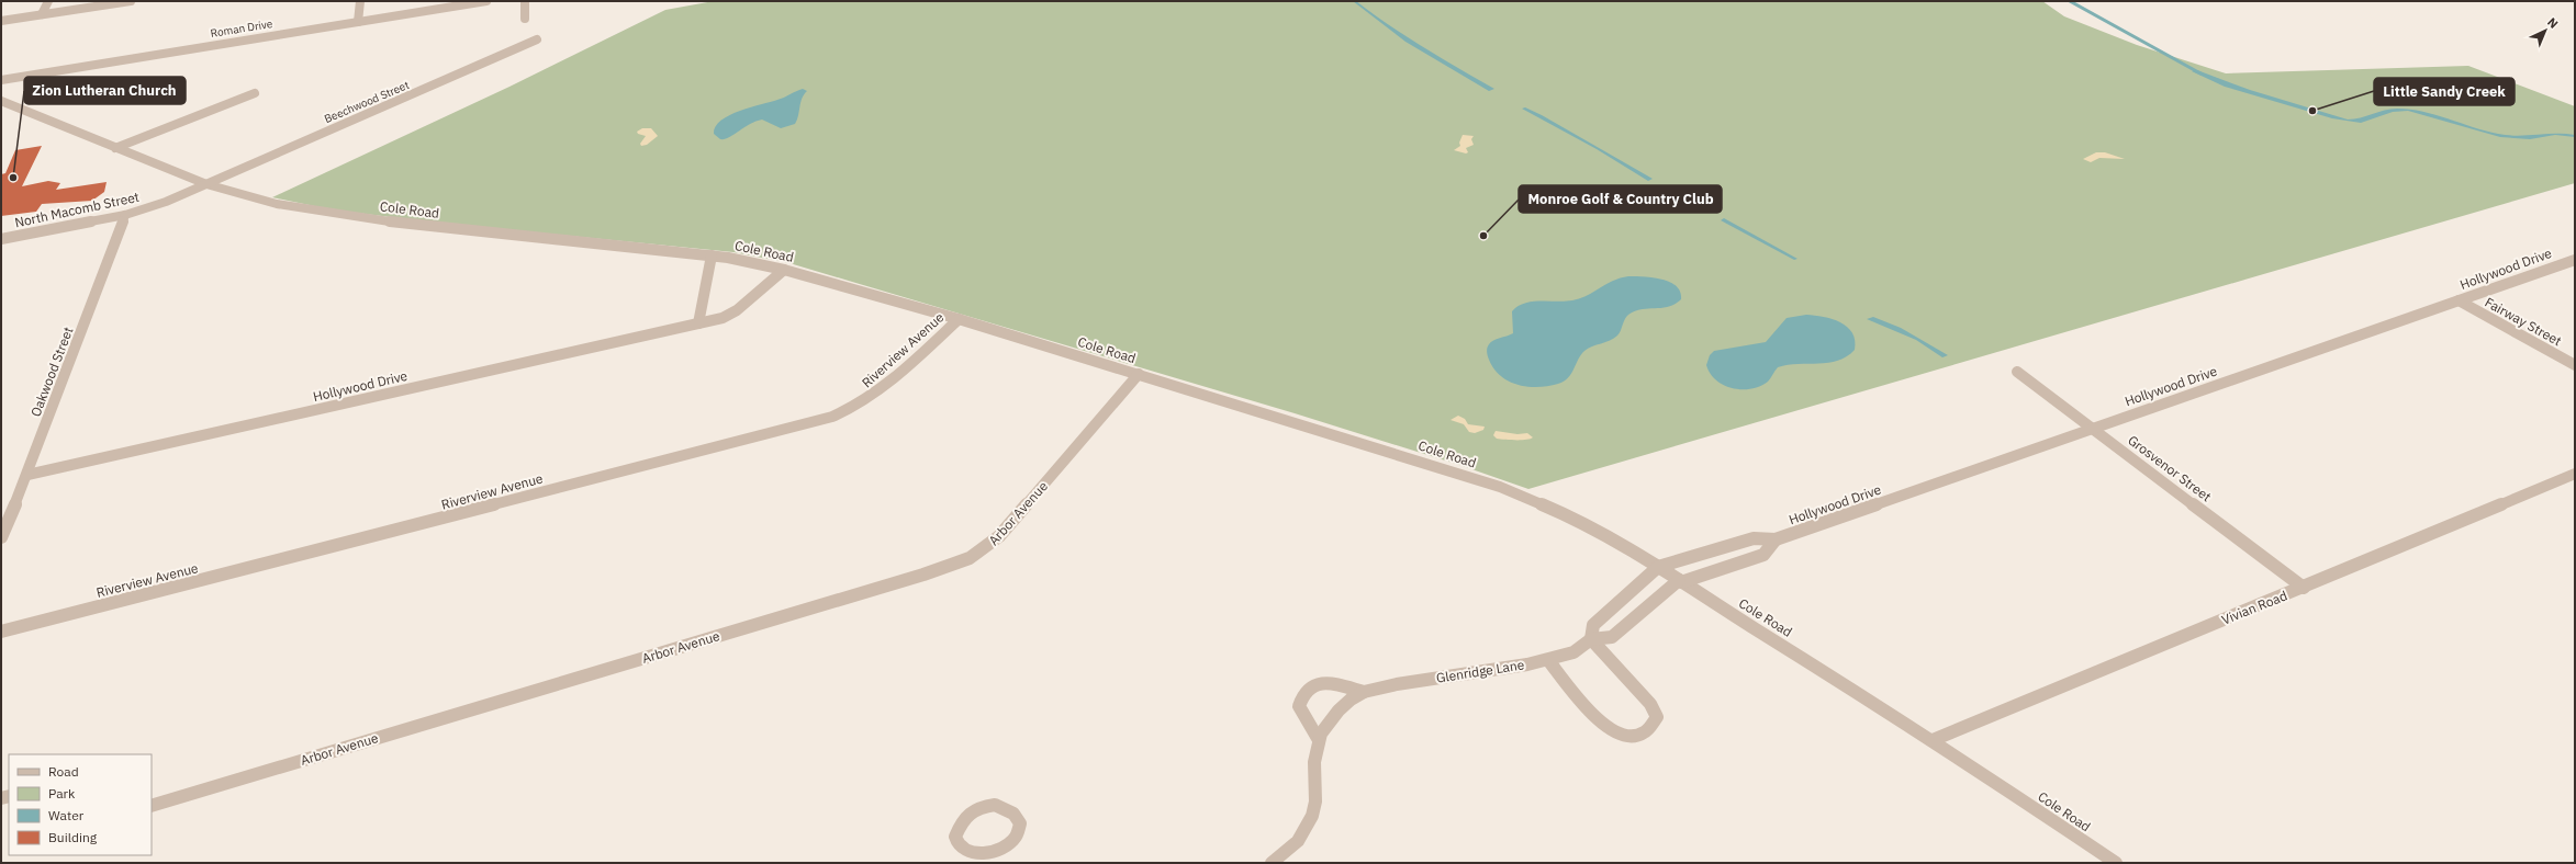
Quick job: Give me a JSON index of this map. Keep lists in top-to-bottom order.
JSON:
{
  "streets": {
    "street": [
      "Roman Drive",
      "Beechwood Street",
      "North Macomb Street",
      "Cole Road",
      "Hollywood Drive",
      "Fairway Street",
      "Riverview Avenue",
      "Oakwood Street",
      "Grosvenor Street",
      "Arbor Avenue",
      "Vivian Road",
      "Glenridge Lane"
    ]
  },
  "crossings": [
    ["Beechwood Street", "North Macomb Street"],
    ["Beechwood Street", "Cole Road"],
    ["North Macomb Street", "Cole Road"],
    ["North Macomb Street", "Oakwood Street"],
    ["Cole Road", "Hollywood Drive"],
    ["Cole Road", "Riverview Avenue"],
    ["Cole Road", "Arbor Avenue"],
    ["Cole Road", "Vivian Road"],
    ["Cole Road", "Glenridge Lane"],
    ["Hollywood Drive", "Fairway Street"],
    ["Hollywood Drive", "Oakwood Street"],
    ["Hollywood Drive", "Grosvenor Street"],
    ["Hollywood Drive", "Glenridge Lane"],
    ["Grosvenor Street", "Vivian Road"]
  ],
  "places": ["Little Sandy Creek", "Zion Lutheran Church", "Monroe Golf & Country Club"],
  "legend": [
    "Road",
    "Park",
    "Water",
    "Building"
  ],
  "north": "top right"
}
